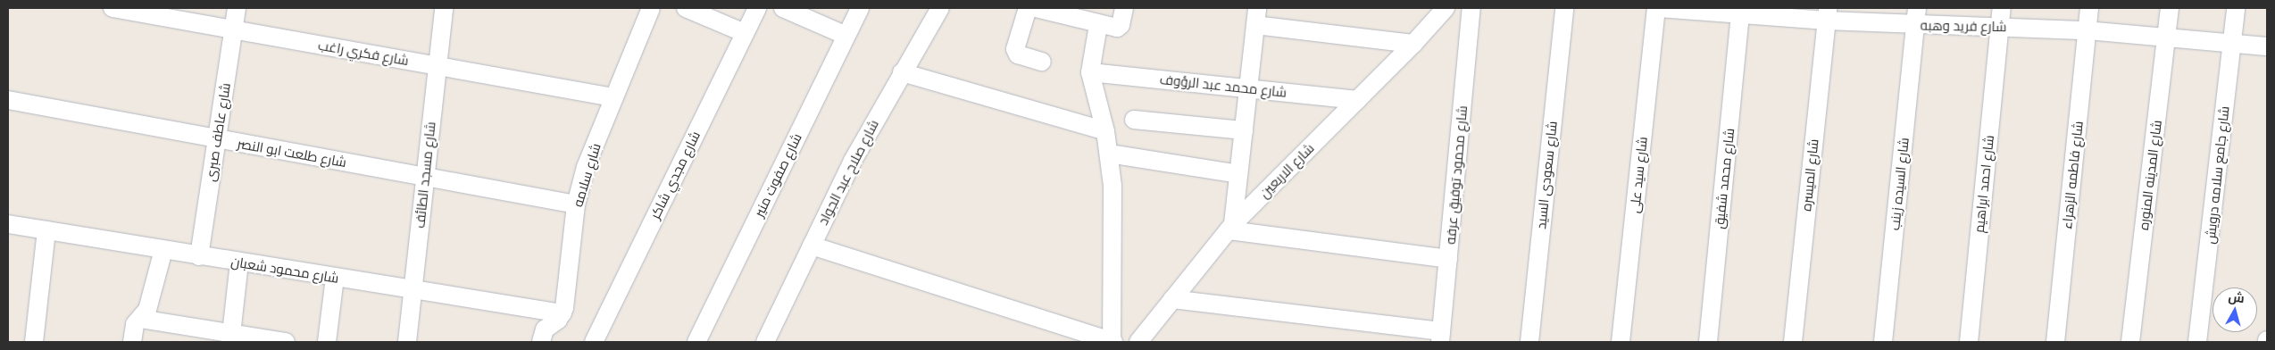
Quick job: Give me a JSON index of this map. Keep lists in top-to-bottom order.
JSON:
{
  "streets": {
    "street": [
      "شارع فريد وهبه",
      "شارع فكري راغب",
      "شارع محمد عبد الرؤوف",
      "شارع عاطف صبرى",
      "شارع طلعت ابو النصر",
      "شارع الاربعين",
      "شارع صلاح عبد الجواد",
      "شارع مسجد الطائف",
      "شارع سلامه",
      "شارع مجدي شاكر",
      "شارع صفوت منير",
      "شارع محمود توفيق عرفه",
      "شارع سعودى السيد",
      "شارع سيد على",
      "شارع الميسره",
      "شارع فاطمه الزهراء",
      "شارع المدينه المنوره",
      "شارع جامع سلامه درويش",
      "شارع محمد شفيق",
      "شارع السيده زينب",
      "شارع احمد ابراهيم",
      "شارع محمود شعبان"
    ]
  },
  "crossings": [
    ["شارع فريد وهبه", "شارع الميسره"],
    ["شارع فريد وهبه", "شارع فاطمه الزهراء"],
    ["شارع فريد وهبه", "شارع المدينه المنوره"],
    ["شارع فريد وهبه", "شارع جامع سلامه درويش"],
    ["شارع فريد وهبه", "شارع محمد شفيق"],
    ["شارع فريد وهبه", "شارع السيده زينب"],
    ["شارع فريد وهبه", "شارع احمد ابراهيم"],
    ["شارع فكري راغب", "شارع عاطف صبرى"],
    ["شارع فكري راغب", "شارع مسجد الطائف"],
    ["شارع فكري راغب", "شارع سلامه"],
    ["شارع محمد عبد الرؤوف", "شارع الاربعين"],
    ["شارع عاطف صبرى", "شارع طلعت ابو النصر"],
    ["شارع عاطف صبرى", "شارع محمود شعبان"],
    ["شارع طلعت ابو النصر", "شارع مسجد الطائف"],
    ["شارع طلعت ابو النصر", "شارع سلامه"],
    ["شارع مسجد الطائف", "شارع محمود شعبان"],
    ["شارع سلامه", "شارع محمود شعبان"]
  ],
  "north": "top"
}
